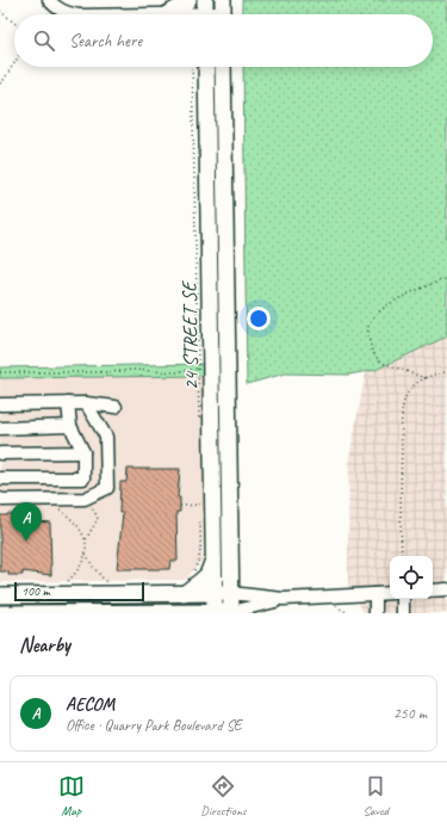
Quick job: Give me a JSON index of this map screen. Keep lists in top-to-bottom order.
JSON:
{
  "streets": {
    "main road": ["24 STREET SE"]
  },
  "scale_bar": "100 m",
  "page": {
    "search": "Search here",
    "pins": "A",
    "scale": "100 m",
    "heading": "Nearby",
    "list": [
      {
        "mark": "A",
        "name": "AECOM",
        "note": "Office · Quarry Park Boulevard SE",
        "value": "250 m"
      }
    ],
    "nav": ["Map", "Directions", "Saved"]
  }
}
